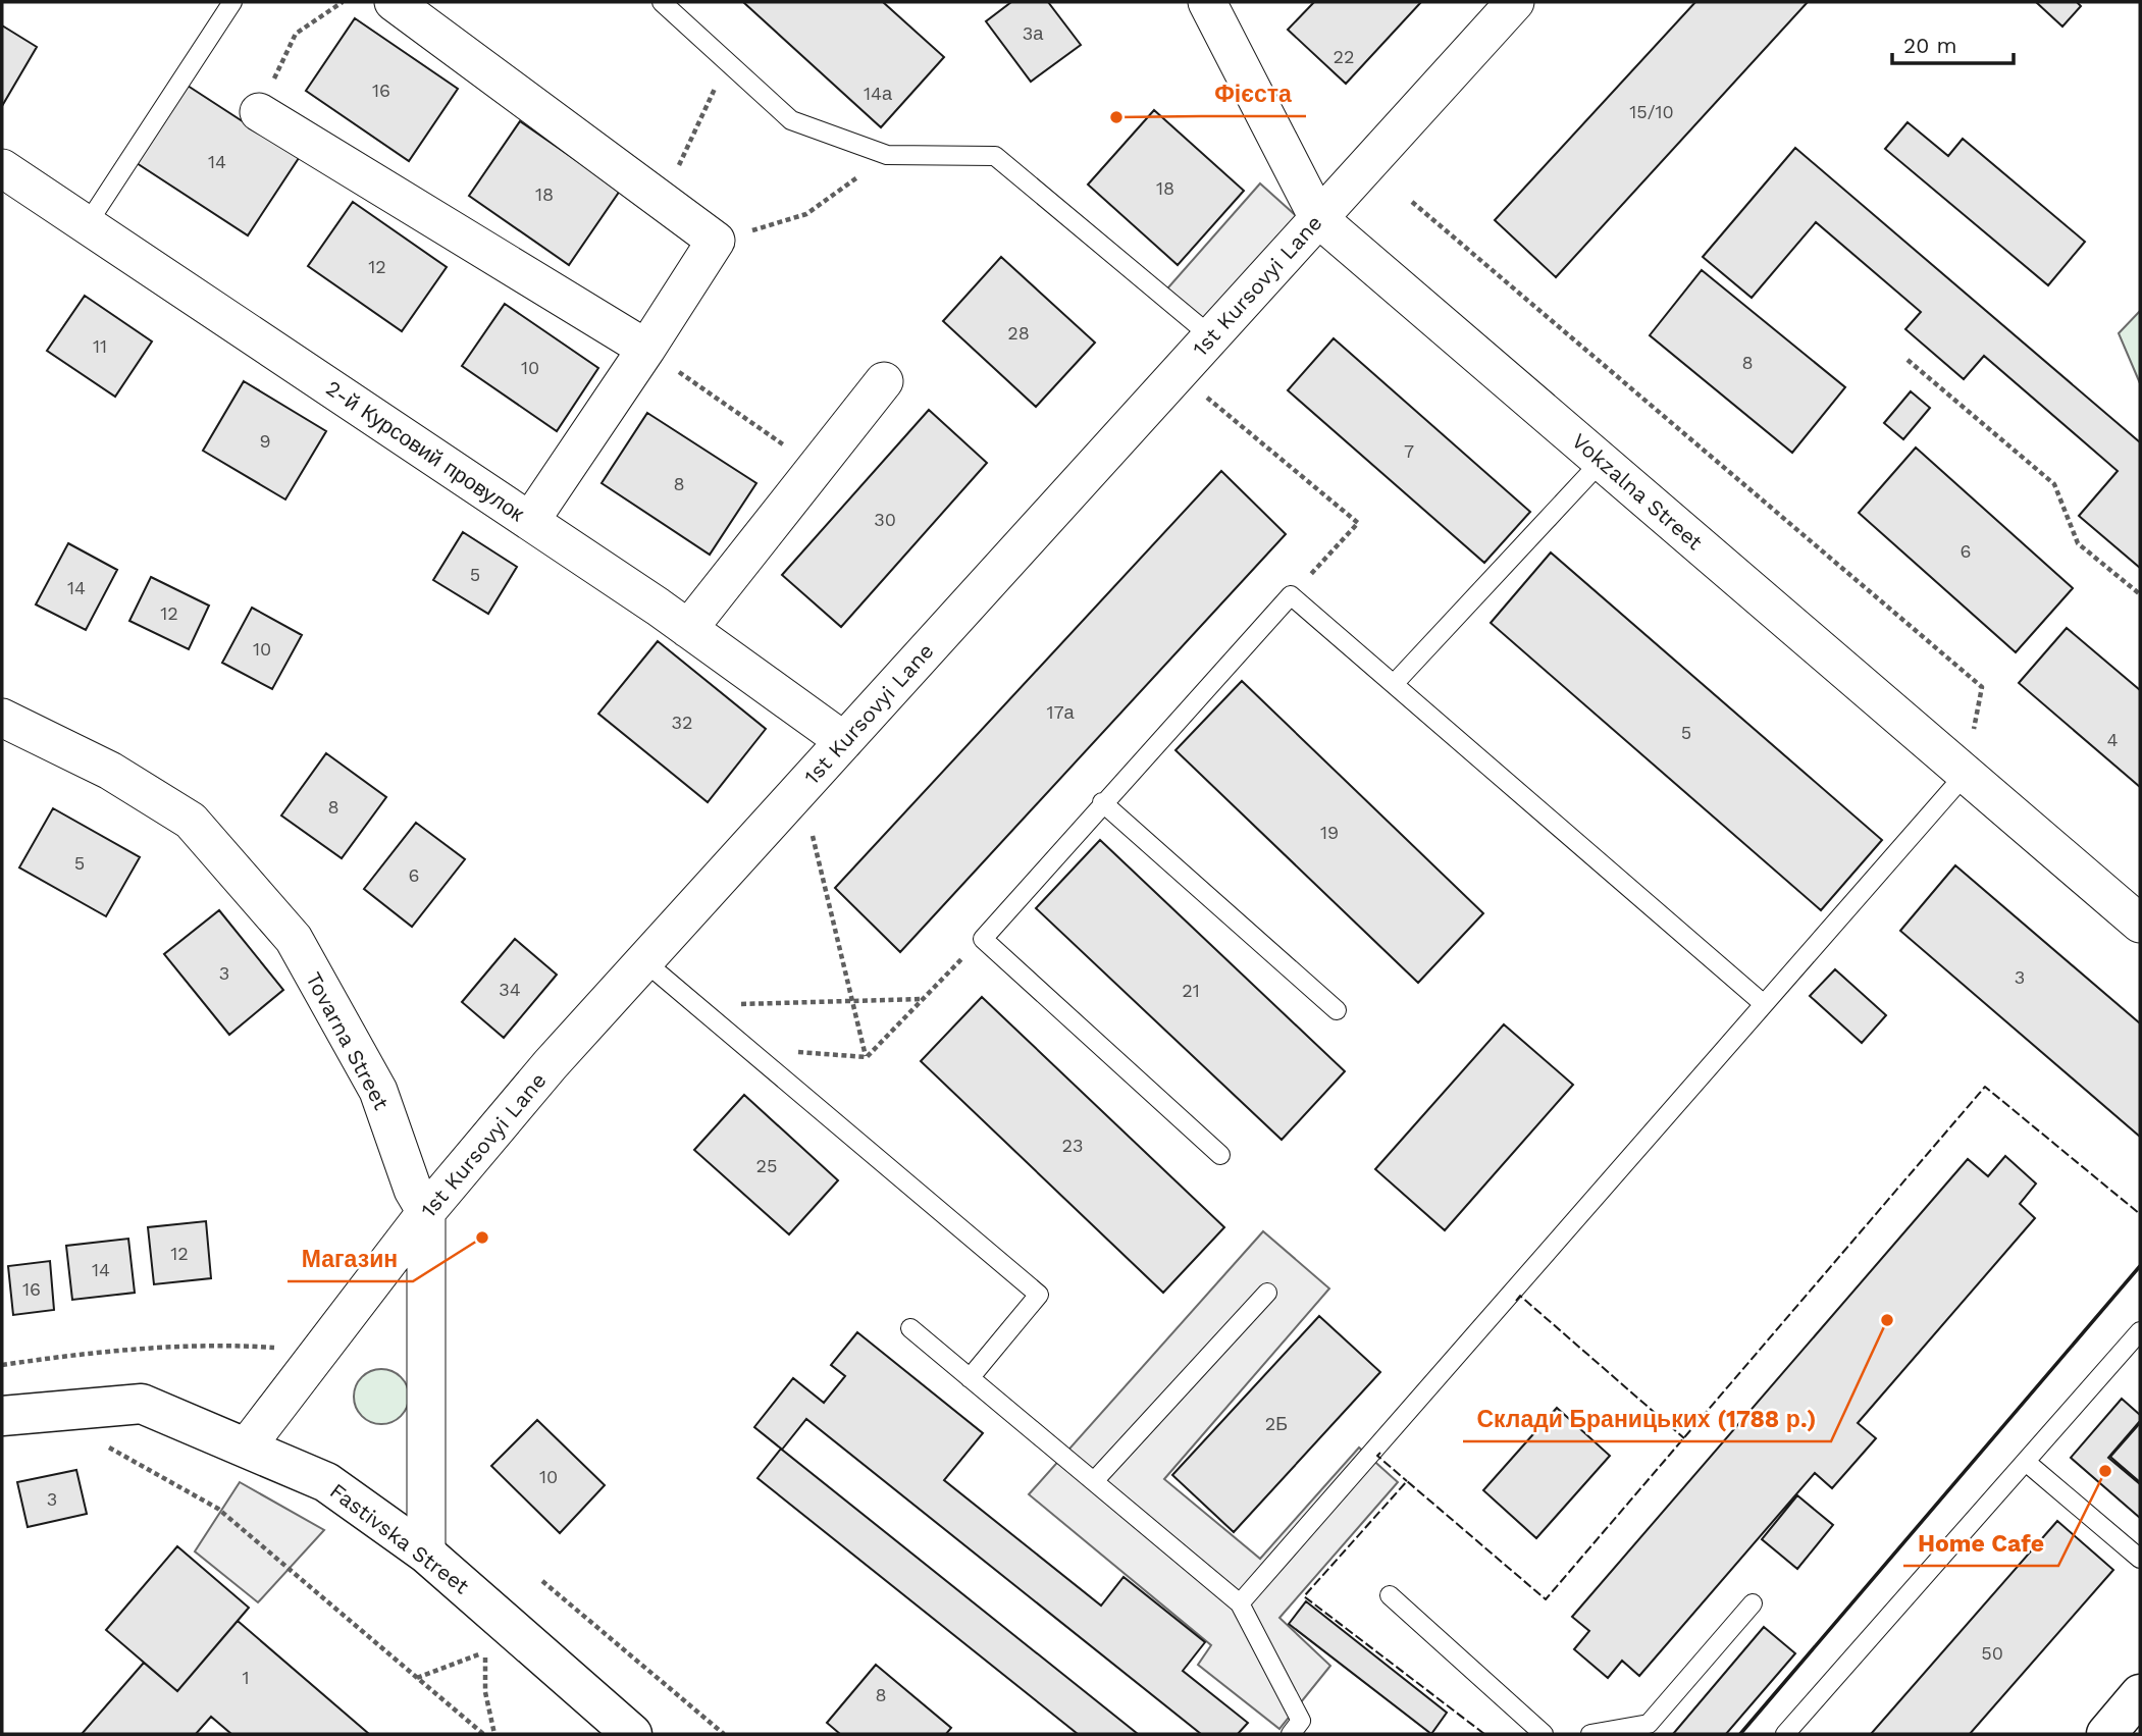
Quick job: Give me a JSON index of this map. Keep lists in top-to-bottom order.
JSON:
{
  "streets": {
    "street": [
      "1st Kursovyi Lane",
      "2-й Курсовий провулок",
      "Vokzalna Street",
      "Tovarna Street",
      "Fastivska Street"
    ]
  },
  "crossings": [
    ["1st Kursovyi Lane", "2-й Курсовий провулок"],
    ["1st Kursovyi Lane", "Vokzalna Street"],
    ["1st Kursovyi Lane", "Tovarna Street"],
    ["1st Kursovyi Lane", "Fastivska Street"],
    ["Tovarna Street", "Fastivska Street"]
  ],
  "places": [
    "Фієста",
    "Магазин",
    "Склади Браницьких (1788 р.)",
    "Home Cafe"
  ],
  "house_numbers": [
    "3а",
    "22",
    "16",
    "14а",
    "15/10",
    "14",
    "18",
    "18",
    "12",
    "28",
    "11",
    "8",
    "10",
    "9",
    "7",
    "8",
    "30",
    "6",
    "5",
    "14",
    "12",
    "10",
    "17а",
    "32",
    "5",
    "4",
    "8",
    "19",
    "5",
    "6",
    "3",
    "3",
    "34",
    "21",
    "23",
    "25",
    "12",
    "14",
    "16",
    "2Б",
    "10",
    "3",
    "50",
    "1",
    "8"
  ],
  "scale_bar": "20 m"
}
